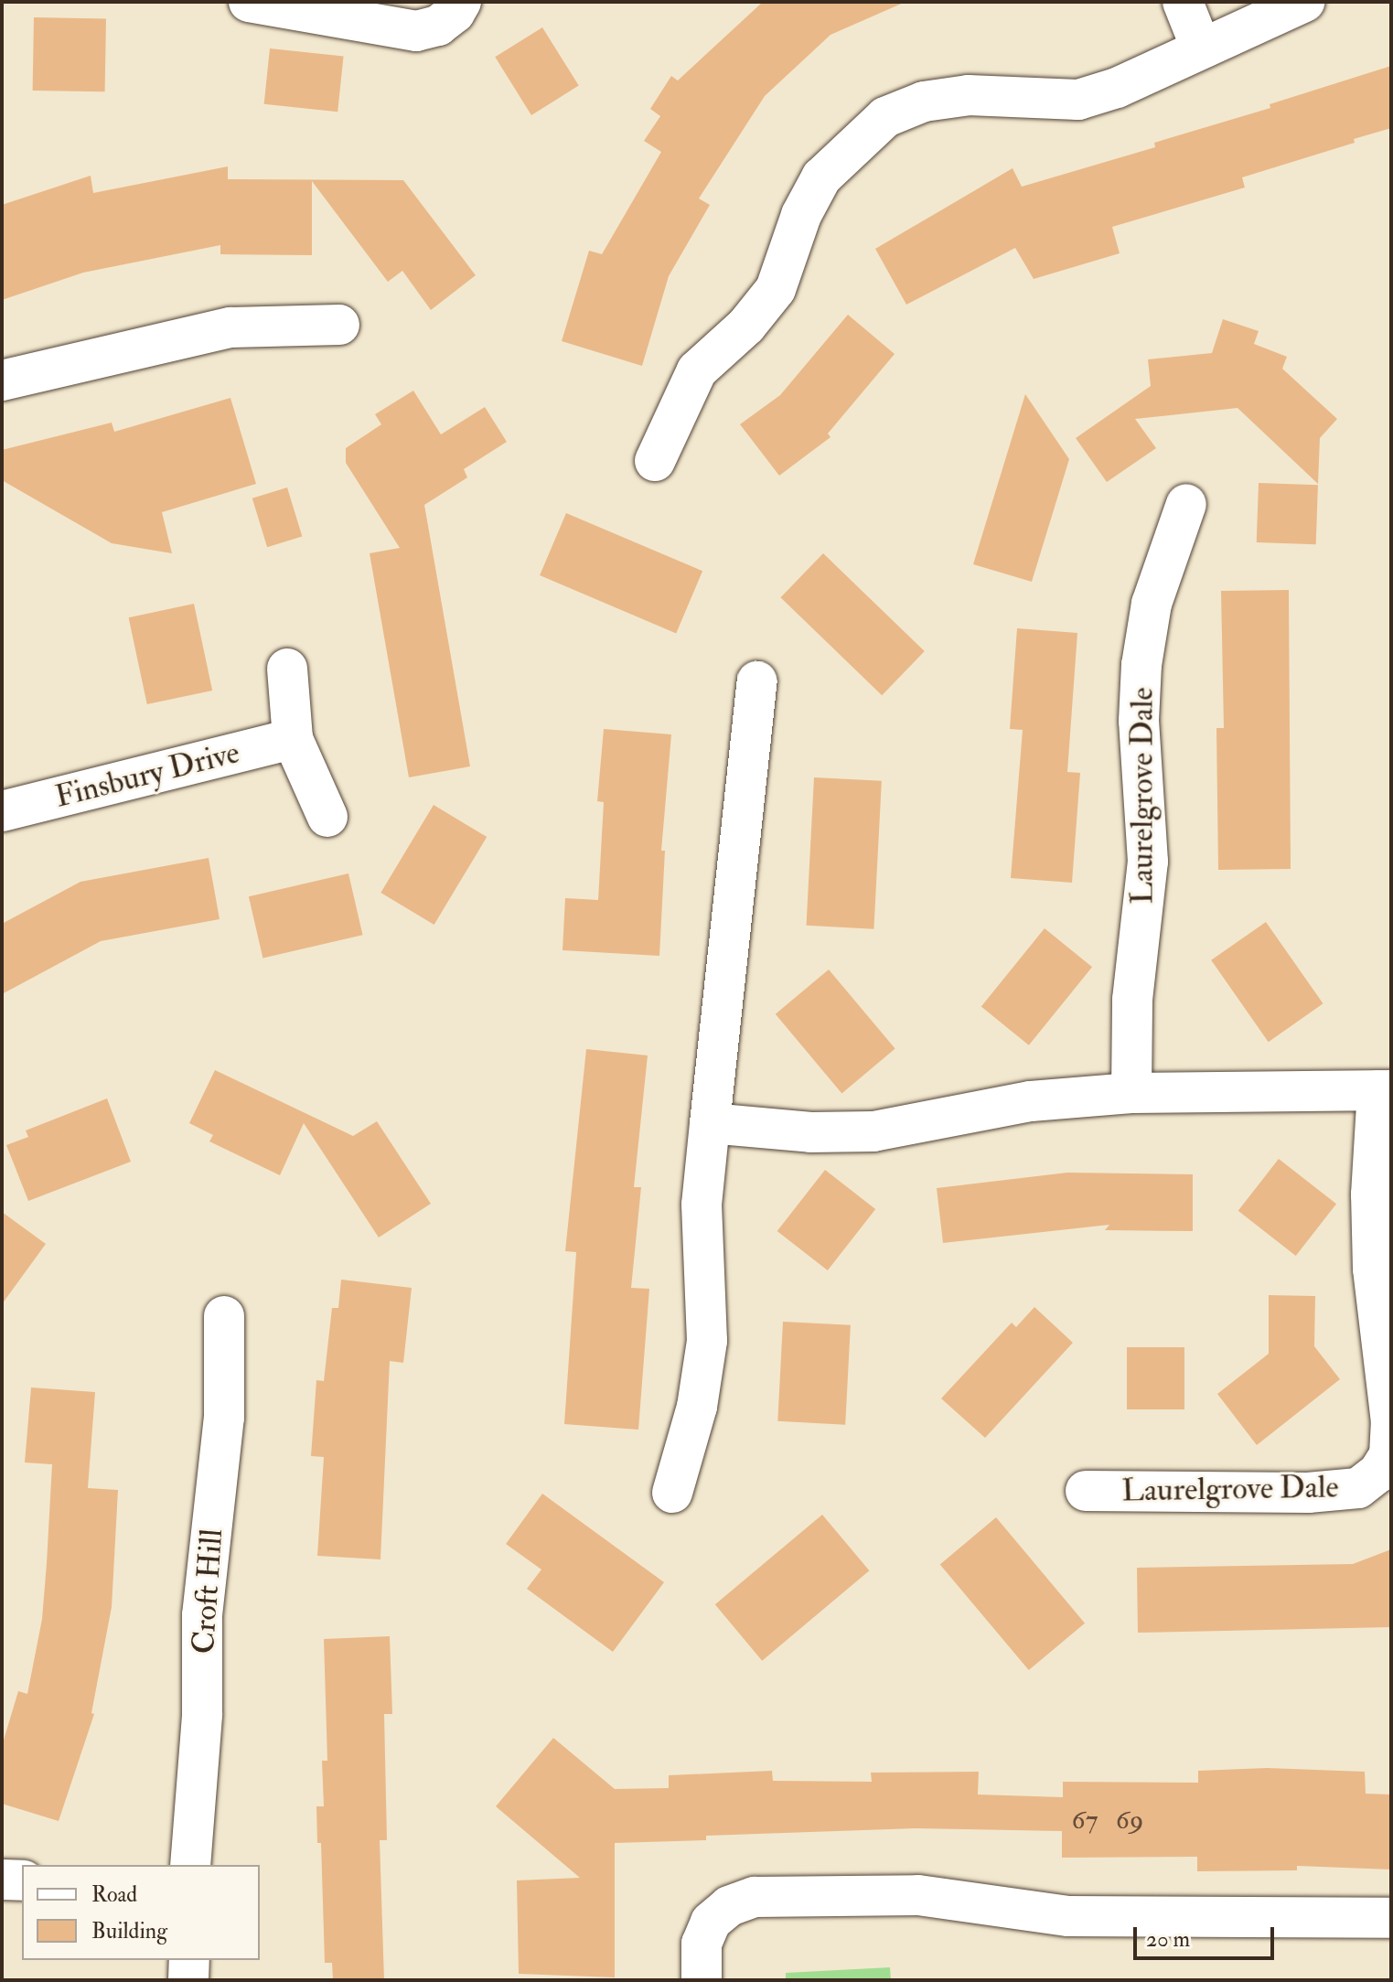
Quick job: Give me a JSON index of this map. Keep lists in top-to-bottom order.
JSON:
{
  "streets": {
    "street": ["Finsbury Drive", "Laurelgrove Dale", "Croft Hill"]
  },
  "house_numbers": ["67", "69"],
  "legend": ["Road", "Building"],
  "scale_bar": "20 m"
}
